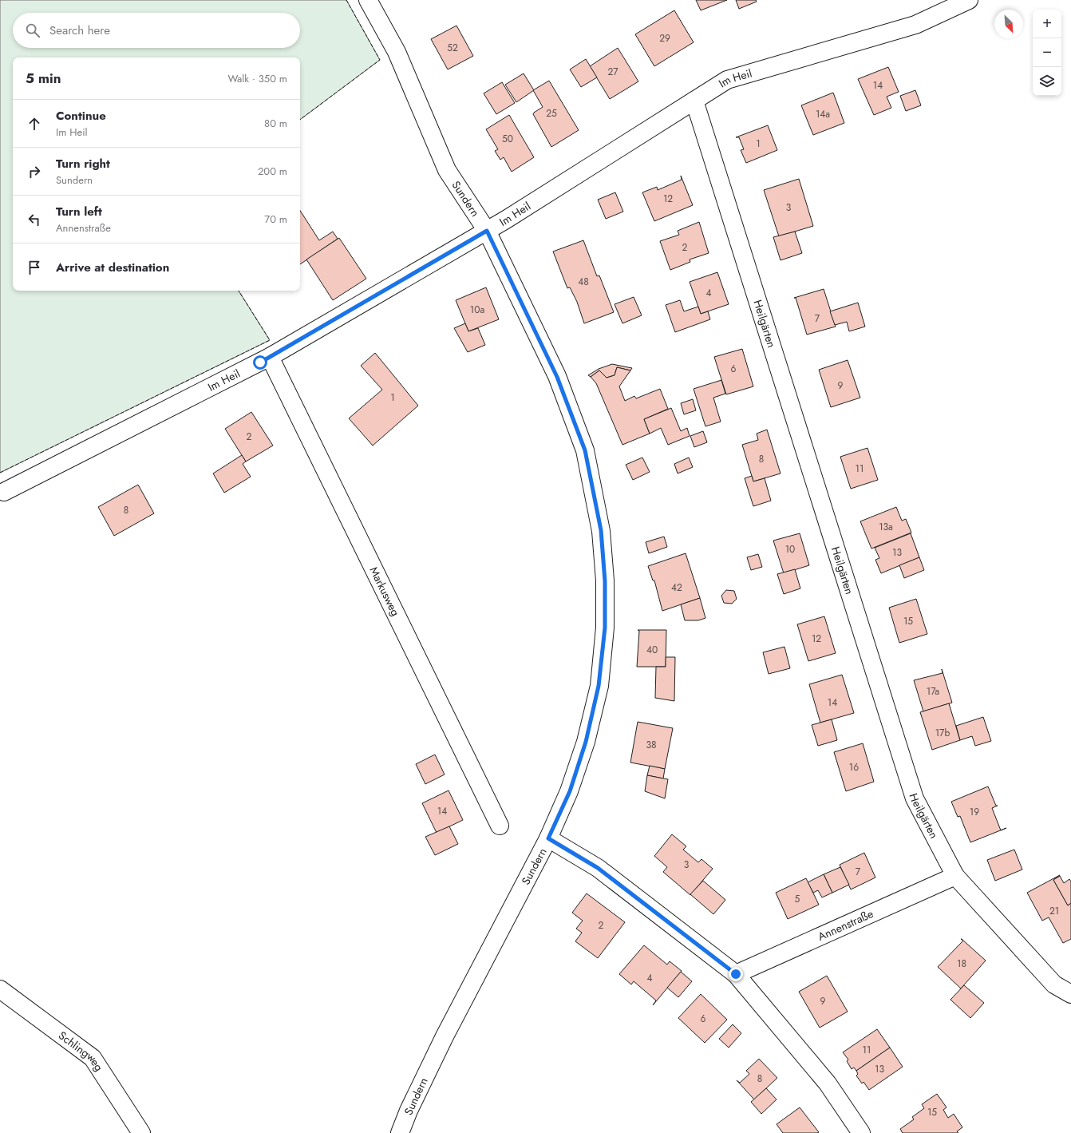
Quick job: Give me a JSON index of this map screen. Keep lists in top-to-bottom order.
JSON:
{
  "streets": {
    "street": [
      "Im Heil",
      "Sundern",
      "Heilgärten",
      "Markusweg",
      "Annenstraße",
      "Schlingweg"
    ]
  },
  "crossings": [
    ["Im Heil", "Sundern"],
    ["Im Heil", "Heilgärten"],
    ["Im Heil", "Markusweg"],
    ["Heilgärten", "Annenstraße"]
  ],
  "house_numbers": [
    "29",
    "52",
    "27",
    "14",
    "25",
    "14a",
    "50",
    "1",
    "12",
    "3",
    "2",
    "48",
    "4",
    "10a",
    "7",
    "6",
    "9",
    "1",
    "2",
    "8",
    "11",
    "8",
    "13a",
    "10",
    "13",
    "42",
    "15",
    "12",
    "40",
    "17a",
    "14",
    "17b",
    "38",
    "16",
    "14",
    "19",
    "3",
    "7",
    "5",
    "21",
    "2",
    "18",
    "4",
    "9",
    "6",
    "11",
    "13",
    "8",
    "15"
  ],
  "north": "bottom right",
  "page": {
    "map_buttons": ["+", "−"],
    "search": "Search here",
    "heading": ["5 min", "Walk · 350 m"],
    "list": [
      ["Continue", "Im Heil", "80 m"],
      ["Turn right", "Sundern", "200 m"],
      ["Turn left", "Annenstraße", "70 m"],
      "Arrive at destination"
    ]
  }
}
